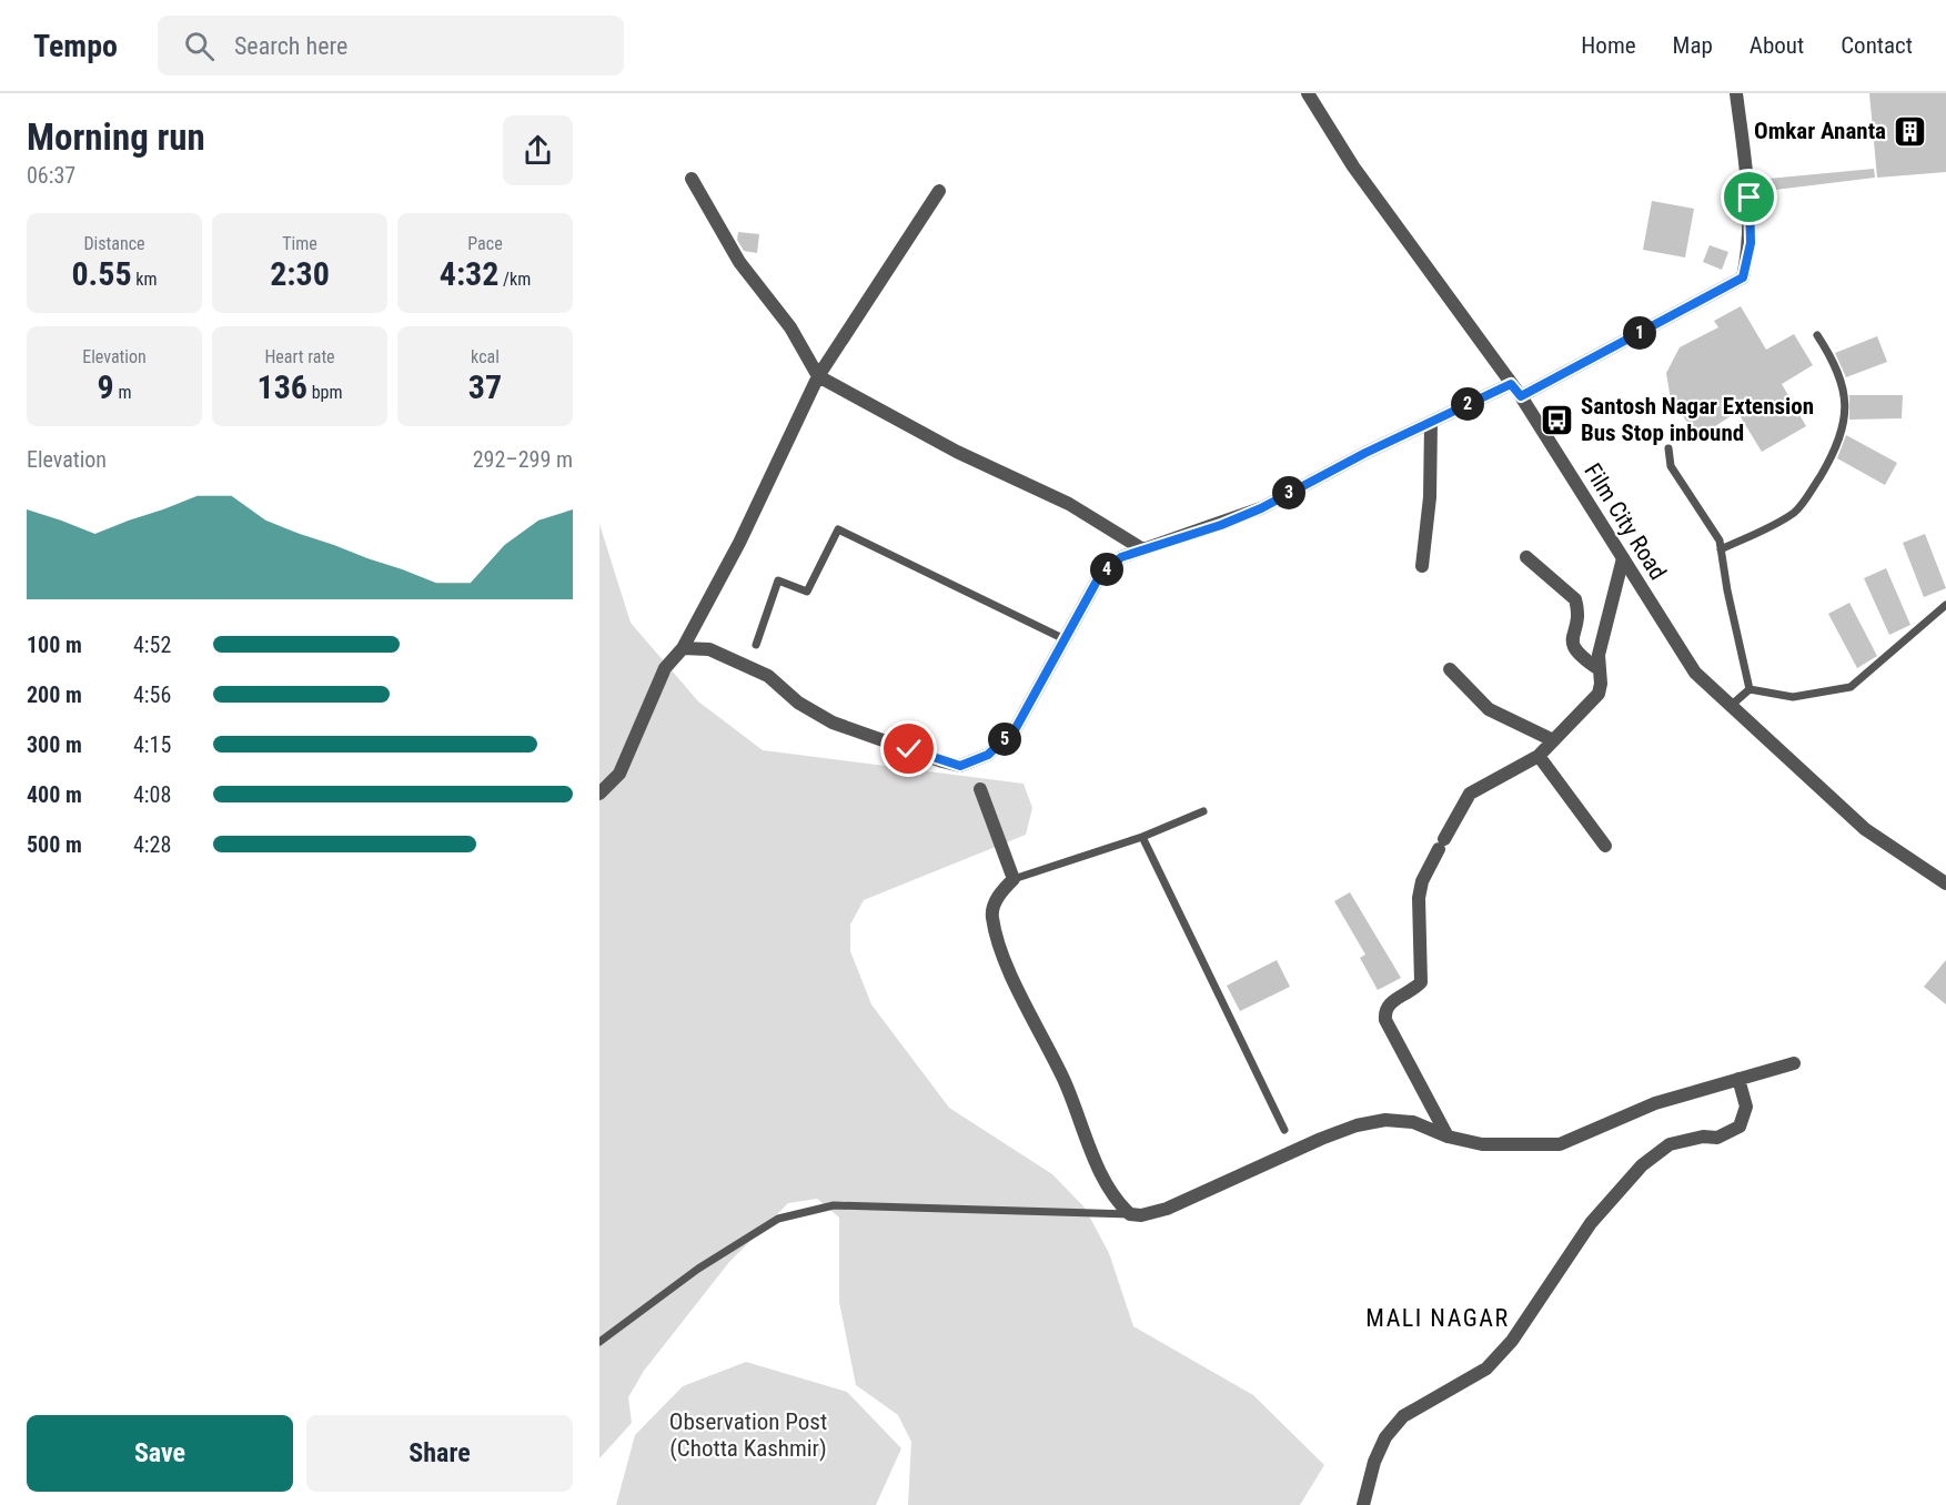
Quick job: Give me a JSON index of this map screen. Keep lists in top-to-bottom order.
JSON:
{
  "streets": {
    "street": ["Film City Road"]
  },
  "districts": ["MALI NAGAR"],
  "parks": ["Observation Post (Chotta Kashmir)"],
  "places": {
    "building": ["Omkar Ananta"],
    "bus stop": ["Santosh Nagar Extension Bus Stop inbound"]
  },
  "page": {
    "header": "Tempo",
    "search": "Search here",
    "nav": [
      "Home",
      "Map",
      "About",
      "Contact"
    ],
    "heading": ["Morning run", "06:37"],
    "stats": [
      ["Distance", "0.55 km"],
      ["Time", "2:30"],
      ["Pace", "4:32 /km"],
      ["Elevation", "9 m"],
      ["Heart rate", "136 bpm"],
      ["kcal", "37"]
    ],
    "pins": [
      "1",
      "2",
      "3",
      "4",
      "5"
    ],
    "chart": ["Elevation", "292–299 m"],
    "list": [
      {
        "name": "100 m",
        "note": "4:52"
      },
      {
        "name": "200 m",
        "note": "4:56"
      },
      {
        "name": "300 m",
        "note": "4:15"
      },
      {
        "name": "400 m",
        "note": "4:08"
      },
      {
        "name": "500 m",
        "note": "4:28"
      }
    ],
    "buttons": ["Save", "Share"]
  }
}
